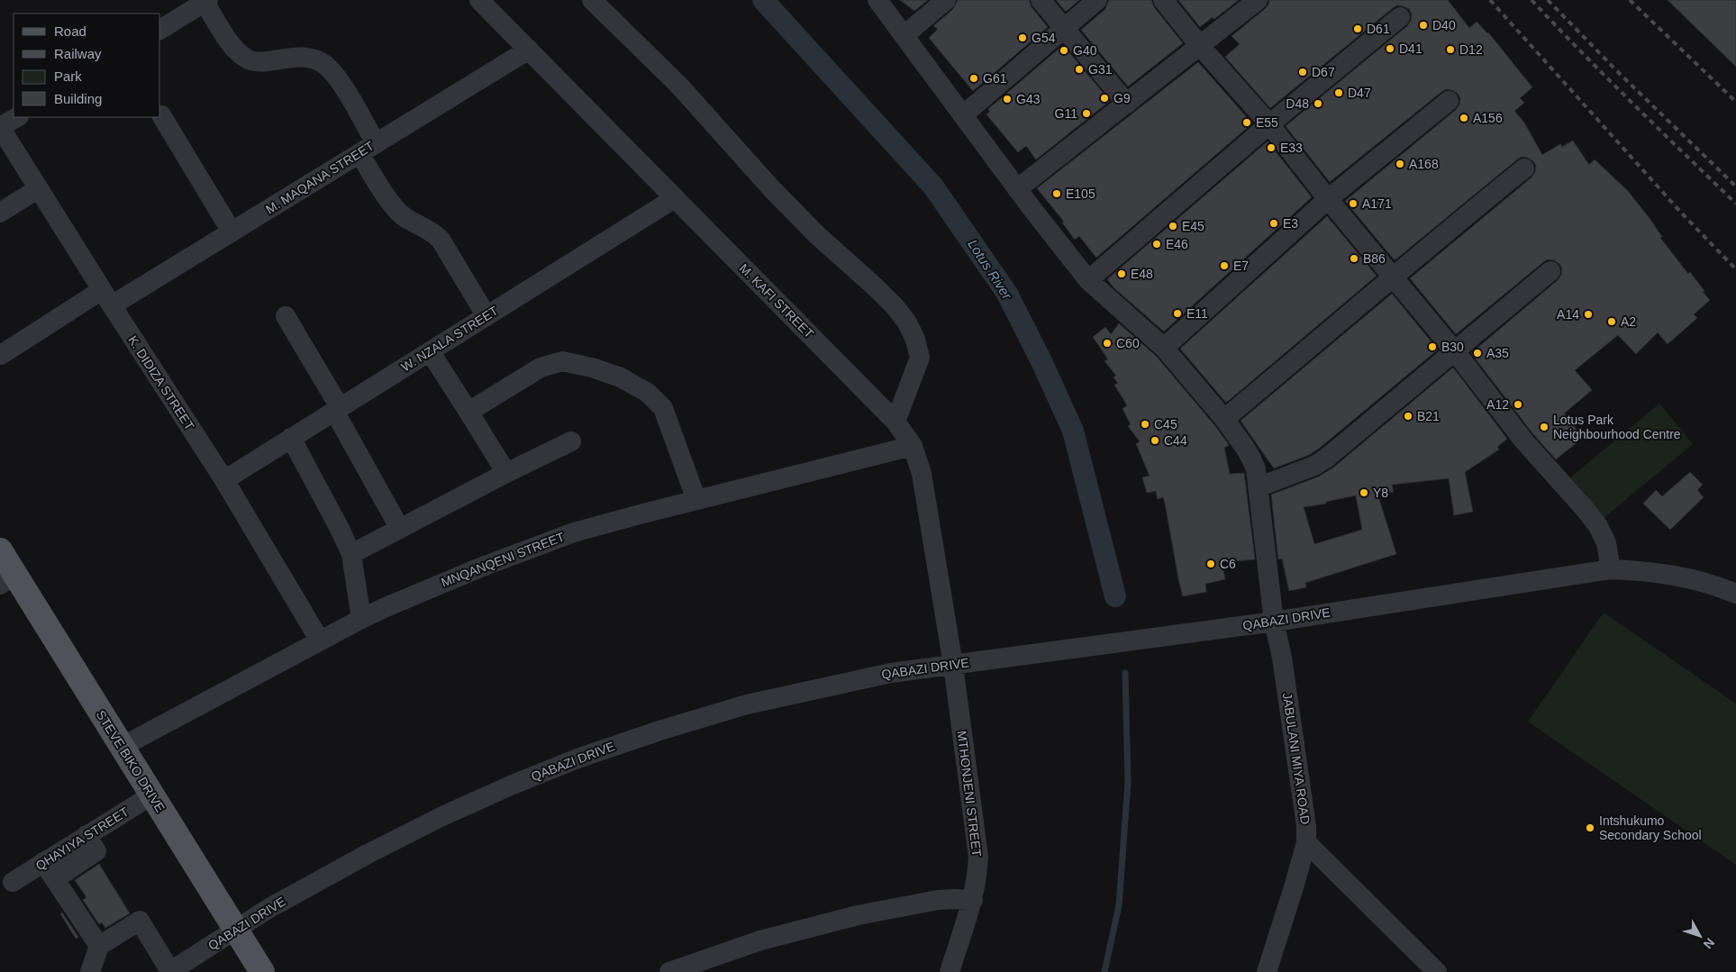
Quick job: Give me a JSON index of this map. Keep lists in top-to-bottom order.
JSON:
{
  "streets": {
    "main road": ["STEVE BIKO DRIVE"],
    "street": [
      "M. MAQANA STREET",
      "M. KAFI STREET",
      "W. NZALA STREET",
      "K. DIDIZA STREET",
      "MNQANQENI STREET",
      "QABAZI DRIVE",
      "JABULANI MIYA ROAD",
      "MTHONJENI STREET",
      "QHAYIYA STREET"
    ]
  },
  "crossings": [
    ["M. MAQANA STREET", "M. KAFI STREET"],
    ["M. MAQANA STREET", "K. DIDIZA STREET"],
    ["M. KAFI STREET", "W. NZALA STREET"],
    ["M. KAFI STREET", "MNQANQENI STREET"],
    ["M. KAFI STREET", "QABAZI DRIVE"],
    ["M. KAFI STREET", "MTHONJENI STREET"],
    ["W. NZALA STREET", "K. DIDIZA STREET"],
    ["K. DIDIZA STREET", "MNQANQENI STREET"],
    ["MNQANQENI STREET", "STEVE BIKO DRIVE"],
    ["QABAZI DRIVE", "JABULANI MIYA ROAD"],
    ["QABAZI DRIVE", "STEVE BIKO DRIVE"],
    ["QABAZI DRIVE", "MTHONJENI STREET"],
    ["STEVE BIKO DRIVE", "QHAYIYA STREET"]
  ],
  "water": ["Lotus River"],
  "places": [
    "D40",
    "D61",
    "G54",
    "D41",
    "D12",
    "G40",
    "G31",
    "D67",
    "G61",
    "D47",
    "G9",
    "G43",
    "D48",
    "G11",
    "A156",
    "E55",
    "E33",
    "A168",
    "E105",
    "A171",
    "E3",
    "E45",
    "E46",
    "B86",
    "E7",
    "E48",
    "E11",
    "A14",
    "A2",
    "C60",
    "B30",
    "A35",
    "A12",
    "B21",
    "C45",
    "Lotus Park Neighbourhood Centre",
    "C44",
    "Y8",
    "C6",
    "Intshukumo Secondary School"
  ],
  "legend": [
    "Road",
    "Railway",
    "Park",
    "Building"
  ],
  "north": "bottom right"
}
